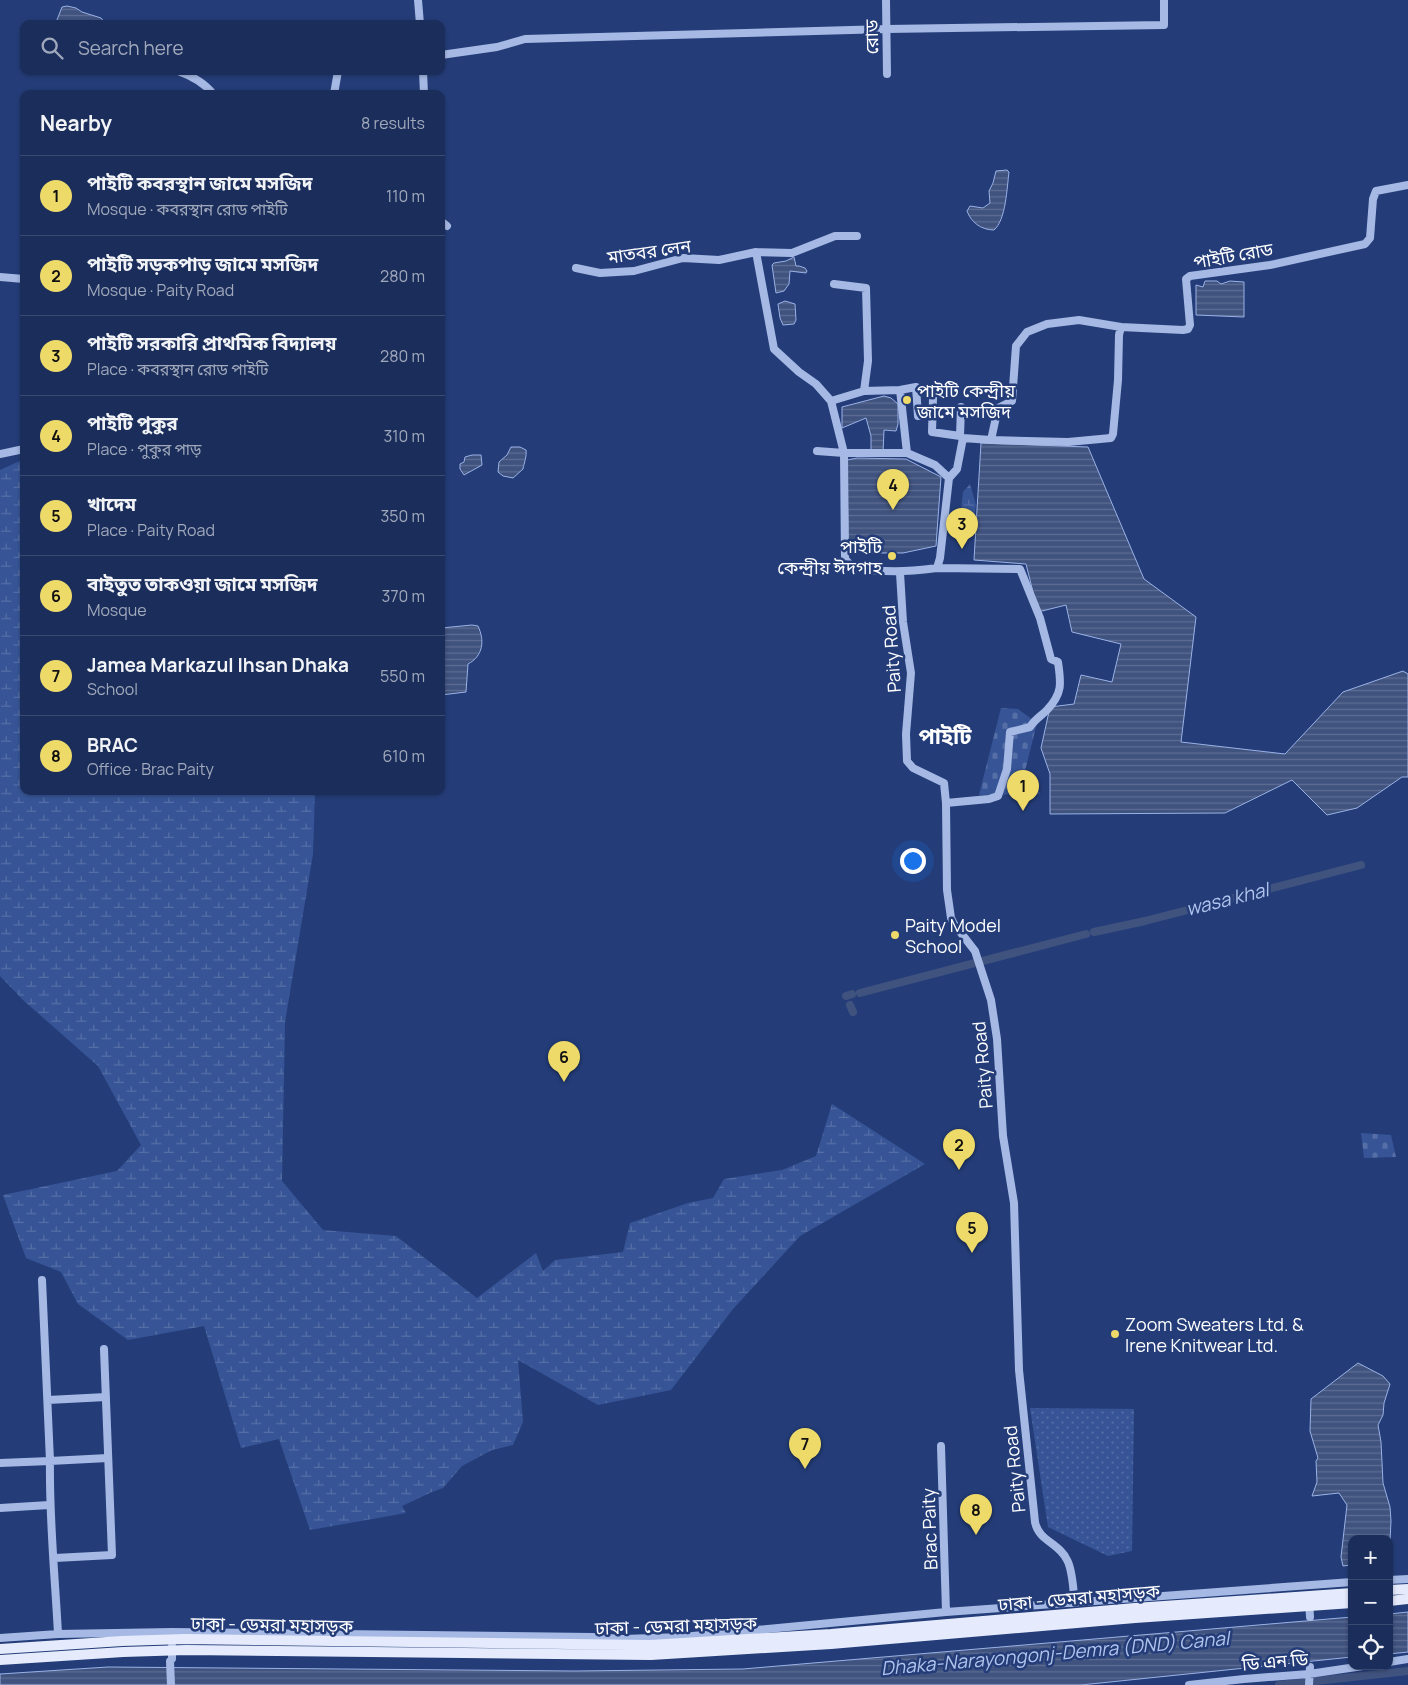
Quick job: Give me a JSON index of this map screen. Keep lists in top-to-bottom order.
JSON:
{
  "streets": {
    "main road": ["ঢাকা - ডেমরা মহাসড়ক"],
    "street": [
      "রোড",
      "মাতবর লেন",
      "পাইটি রোড",
      "Paity Road",
      "Brac Paity",
      "ডি এন ডি"
    ]
  },
  "districts": ["পাইটি"],
  "water": ["wasa khal", "Dhaka-Narayongonj-Demra (DND) Canal"],
  "places": [
    "পাইটি কেন্দ্রীয় জামে মসজিদ",
    "পাইটি কেন্দ্রীয় ঈদগাহ",
    "Paity Model School",
    "Zoom Sweaters Ltd. & Irene Knitwear Ltd."
  ],
  "page": {
    "search": "Search here",
    "heading": ["Nearby", "8 results"],
    "list": [
      {
        "mark": "1",
        "name": "পাইটি কবরস্থান জামে মসজিদ",
        "note": "Mosque · কবরস্থান রোড পাইটি",
        "value": "110 m"
      },
      {
        "mark": "2",
        "name": "পাইটি সড়কপাড় জামে মসজিদ",
        "note": "Mosque · Paity Road",
        "value": "280 m"
      },
      {
        "mark": "3",
        "name": "পাইটি সরকারি প্রাথমিক বিদ্যালয়",
        "note": "Place · কবরস্থান রোড পাইটি",
        "value": "280 m"
      },
      {
        "mark": "4",
        "name": "পাইটি পুকুর",
        "note": "Place · পুকুর পাড়",
        "value": "310 m"
      },
      {
        "mark": "5",
        "name": "খাদেম",
        "note": "Place · Paity Road",
        "value": "350 m"
      },
      {
        "mark": "6",
        "name": "বাইতুত তাকওয়া জামে মসজিদ",
        "note": "Mosque",
        "value": "370 m"
      },
      {
        "mark": "7",
        "name": "Jamea Markazul Ihsan Dhaka",
        "note": "School",
        "value": "550 m"
      },
      {
        "mark": "8",
        "name": "BRAC",
        "note": "Office · Brac Paity",
        "value": "610 m"
      }
    ],
    "pins": [
      "4",
      "3",
      "1",
      "6",
      "2",
      "5",
      "7",
      "8"
    ],
    "map_buttons": ["+", "−"]
  }
}
